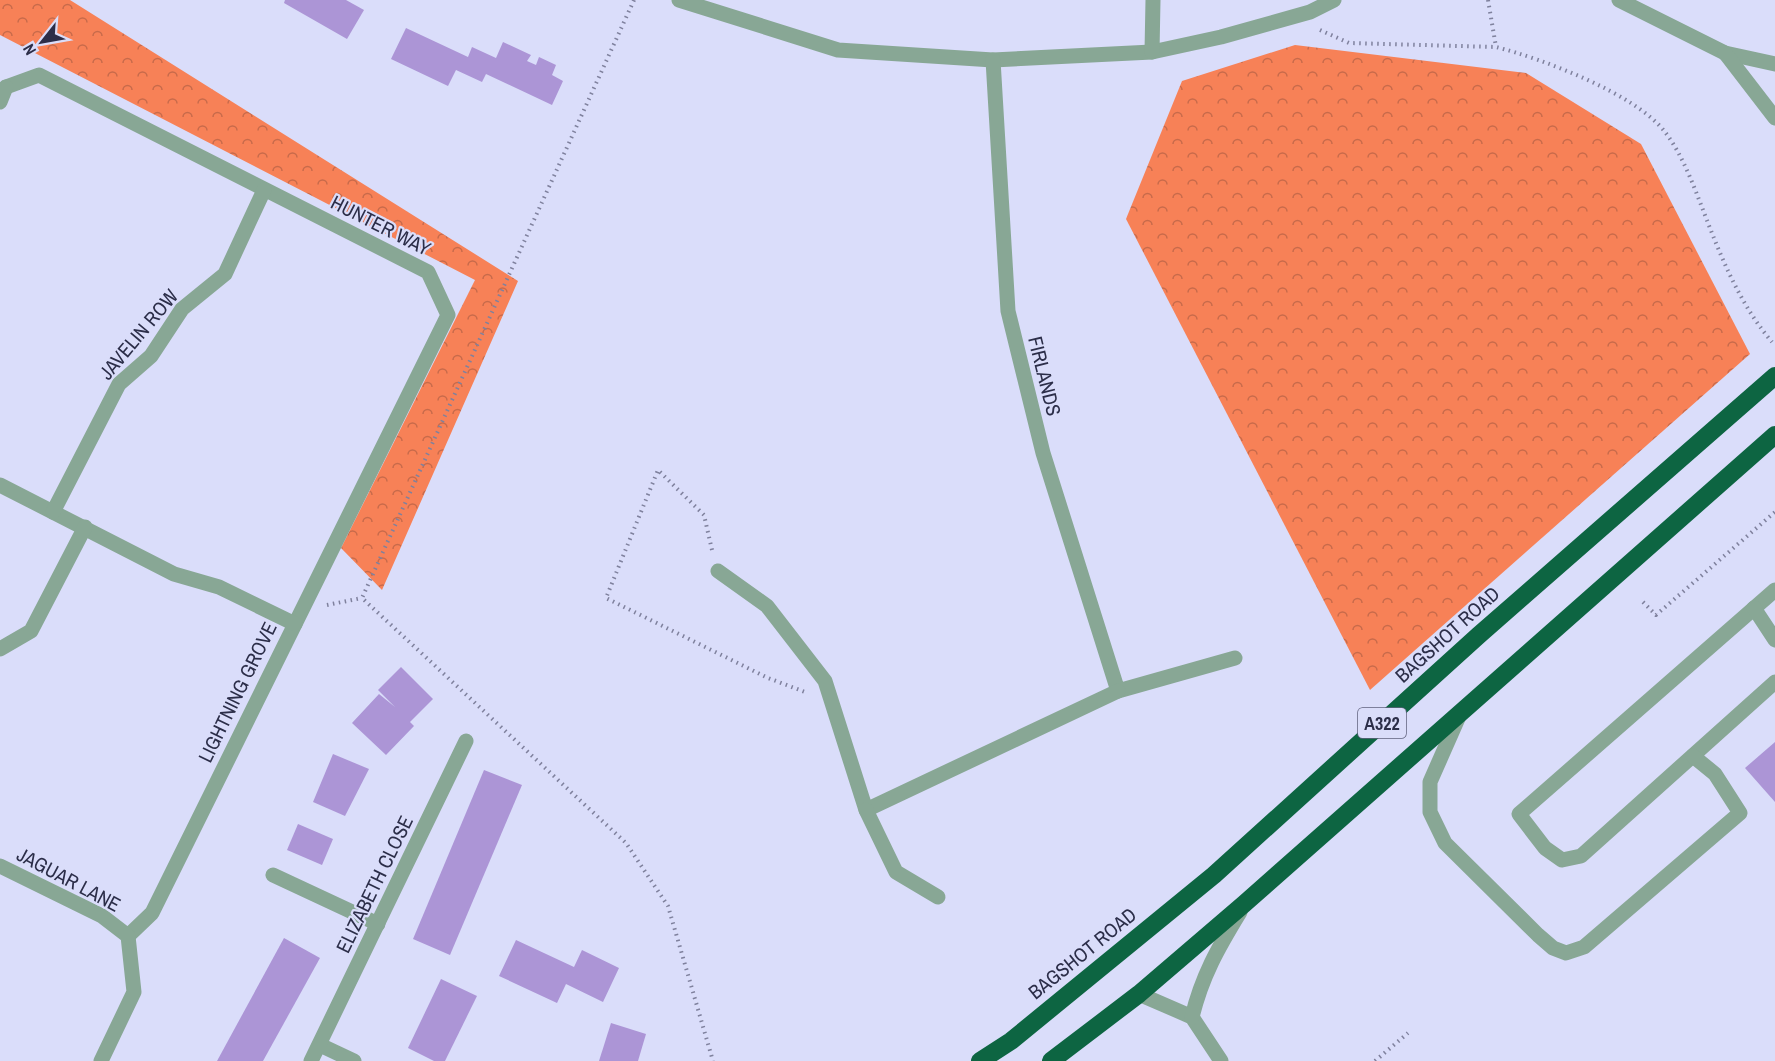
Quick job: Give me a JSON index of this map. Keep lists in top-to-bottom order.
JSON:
{
  "streets": {
    "highway": ["BAGSHOT ROAD", "A322"],
    "street": [
      "HUNTER WAY",
      "JAVELIN ROW",
      "FIRLANDS",
      "LIGHTNING GROVE",
      "JAGUAR LANE",
      "ELIZABETH CLOSE"
    ]
  },
  "crossings": [
    ["HUNTER WAY", "JAVELIN ROW"],
    ["HUNTER WAY", "LIGHTNING GROVE"],
    ["JAVELIN ROW", "LIGHTNING GROVE"],
    ["LIGHTNING GROVE", "JAGUAR LANE"]
  ],
  "north": "bottom left"
}
